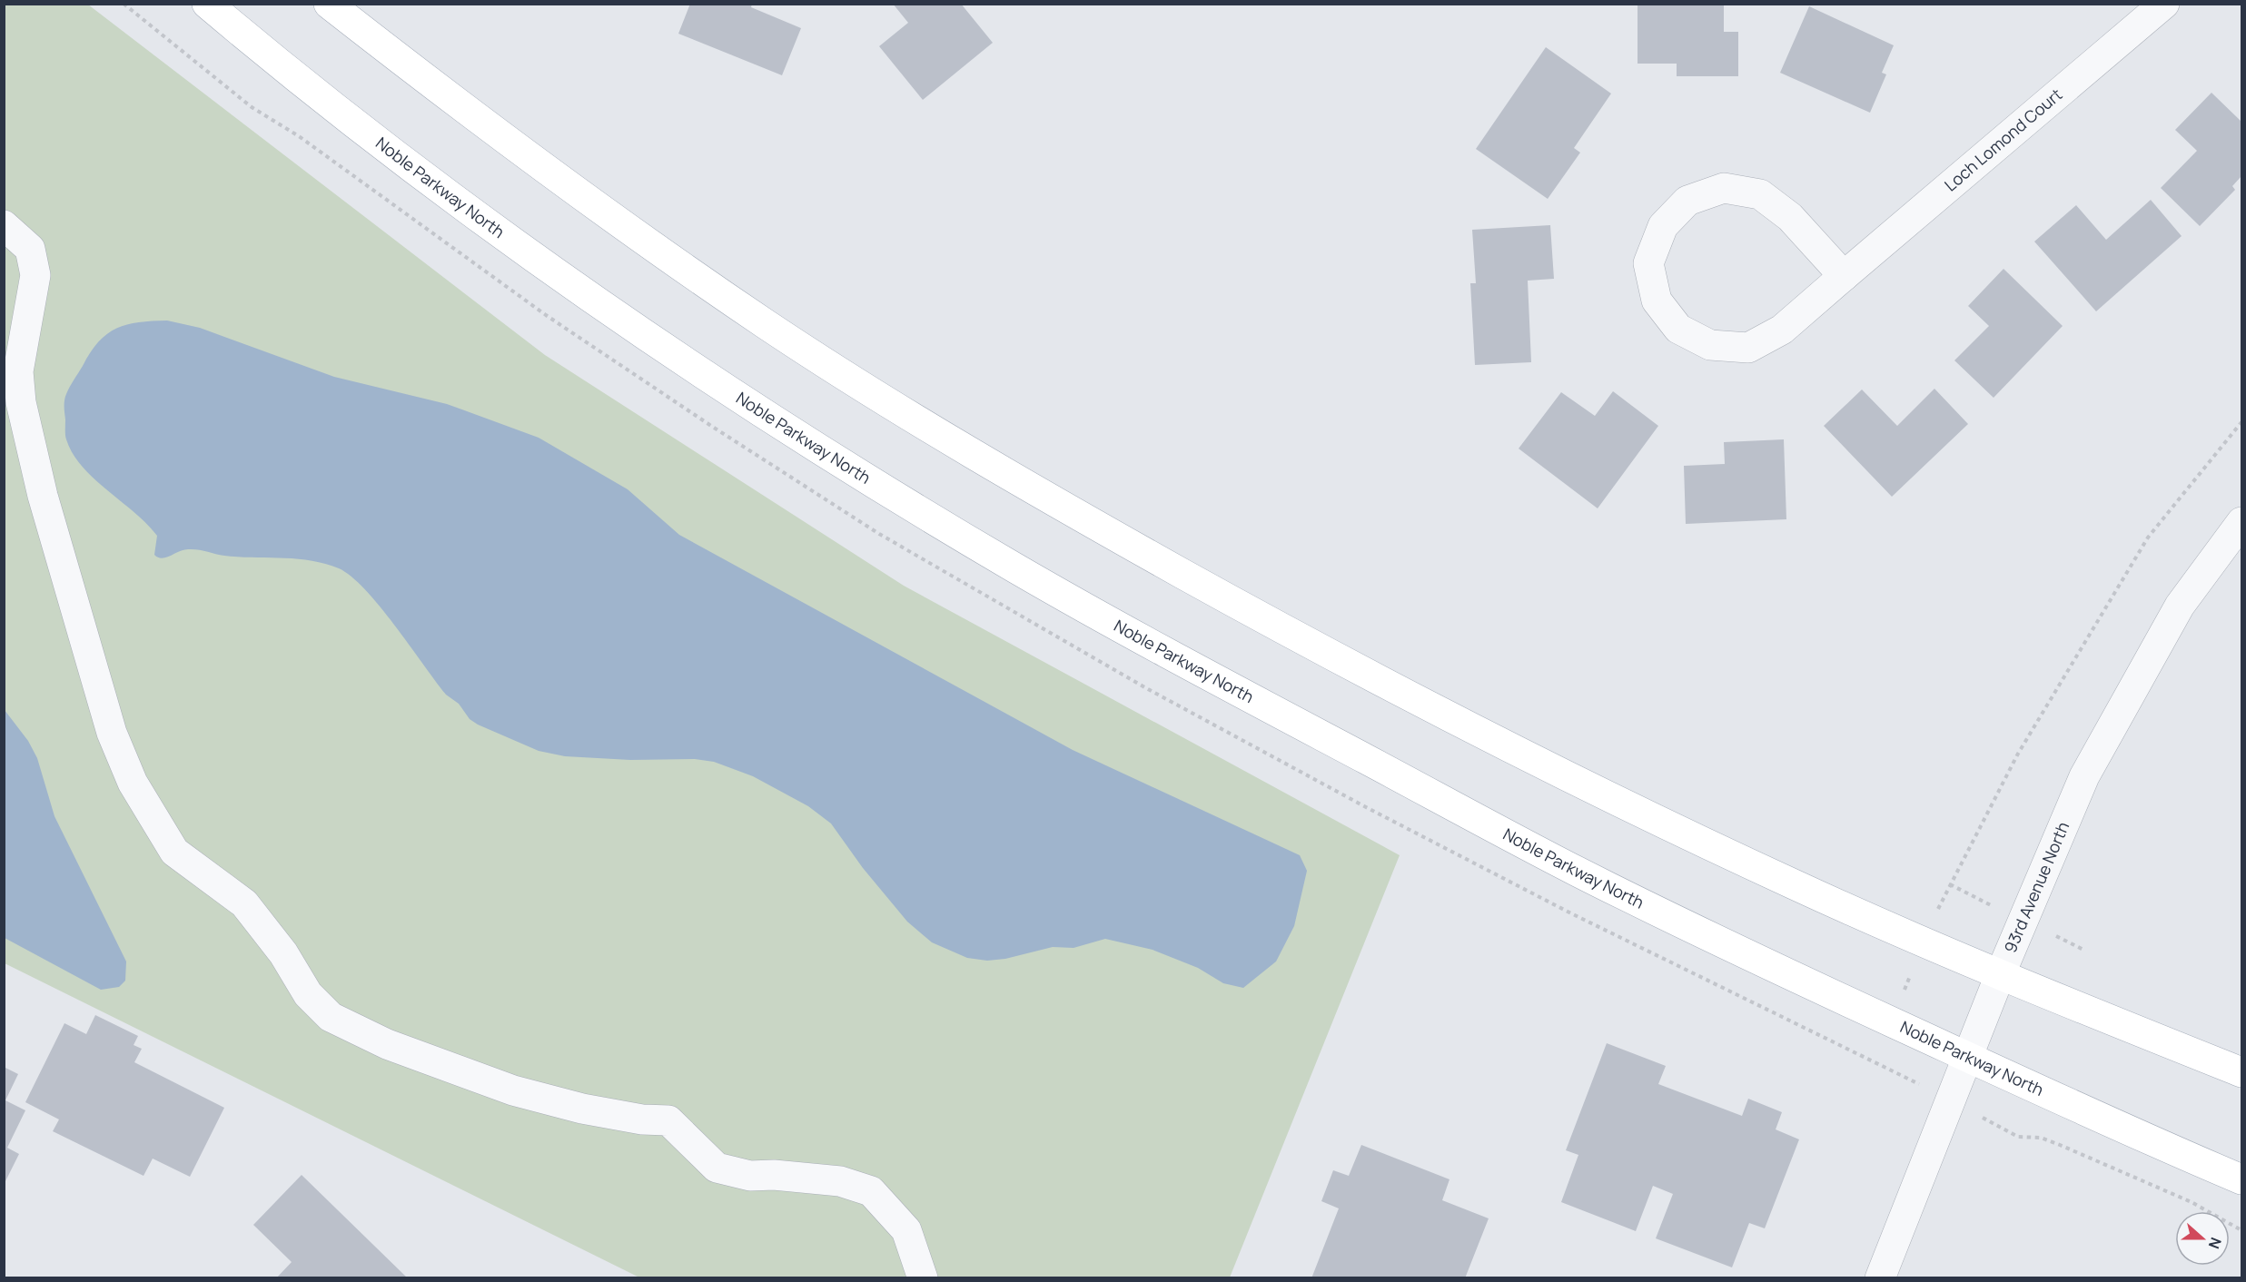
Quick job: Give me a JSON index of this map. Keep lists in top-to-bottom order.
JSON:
{
  "streets": {
    "main road": ["Noble Parkway North"],
    "street": ["Loch Lomond Court", "93rd Avenue North"]
  },
  "crossings": [
    ["Noble Parkway North", "93rd Avenue North"]
  ],
  "north": "right"
}
